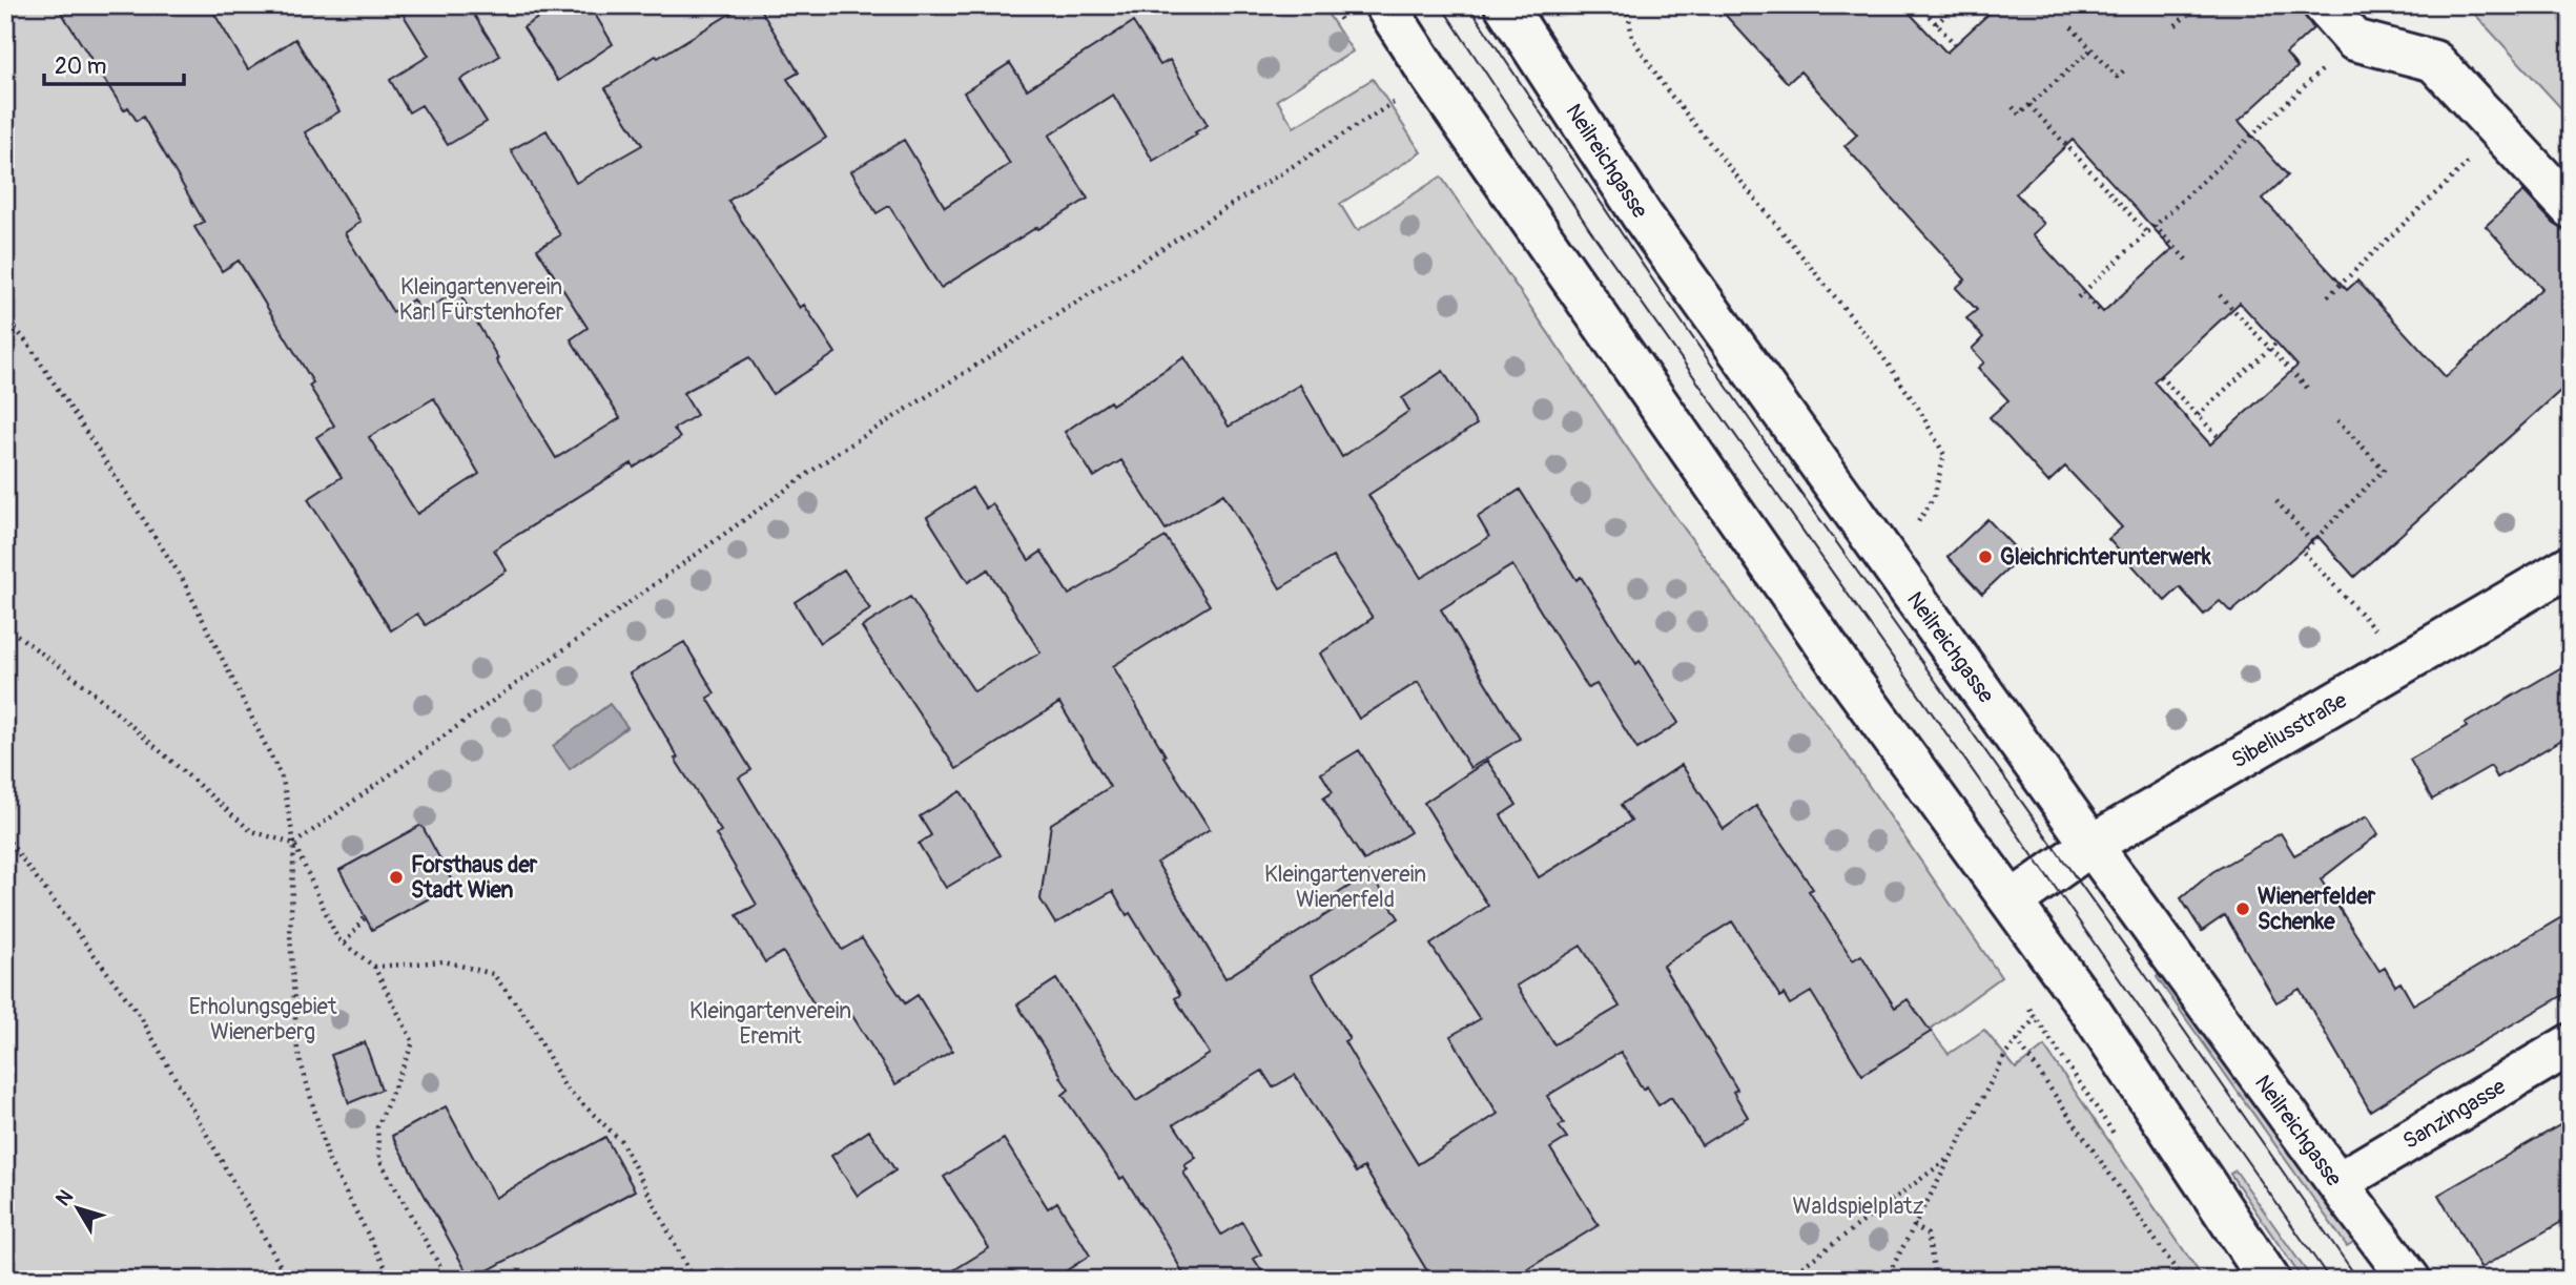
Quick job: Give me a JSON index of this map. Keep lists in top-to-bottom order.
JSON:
{
  "streets": {
    "street": ["Neilreichgasse", "Sibeliusstraße", "Sanzingasse"]
  },
  "crossings": [
    ["Neilreichgasse", "Sibeliusstraße"],
    ["Neilreichgasse", "Sanzingasse"]
  ],
  "parks": [
    "Kleingartenverein Karl Fürstenhofer",
    "Kleingartenverein Wienerfeld",
    "Erholungsgebiet Wienerberg",
    "Kleingartenverein Eremit",
    "Waldspielplatz"
  ],
  "places": ["Gleichrichterunterwerk", "Forsthaus der Stadt Wien", "Wienerfelder Schenke"],
  "scale_bar": "20 m",
  "north": "top left"
}
